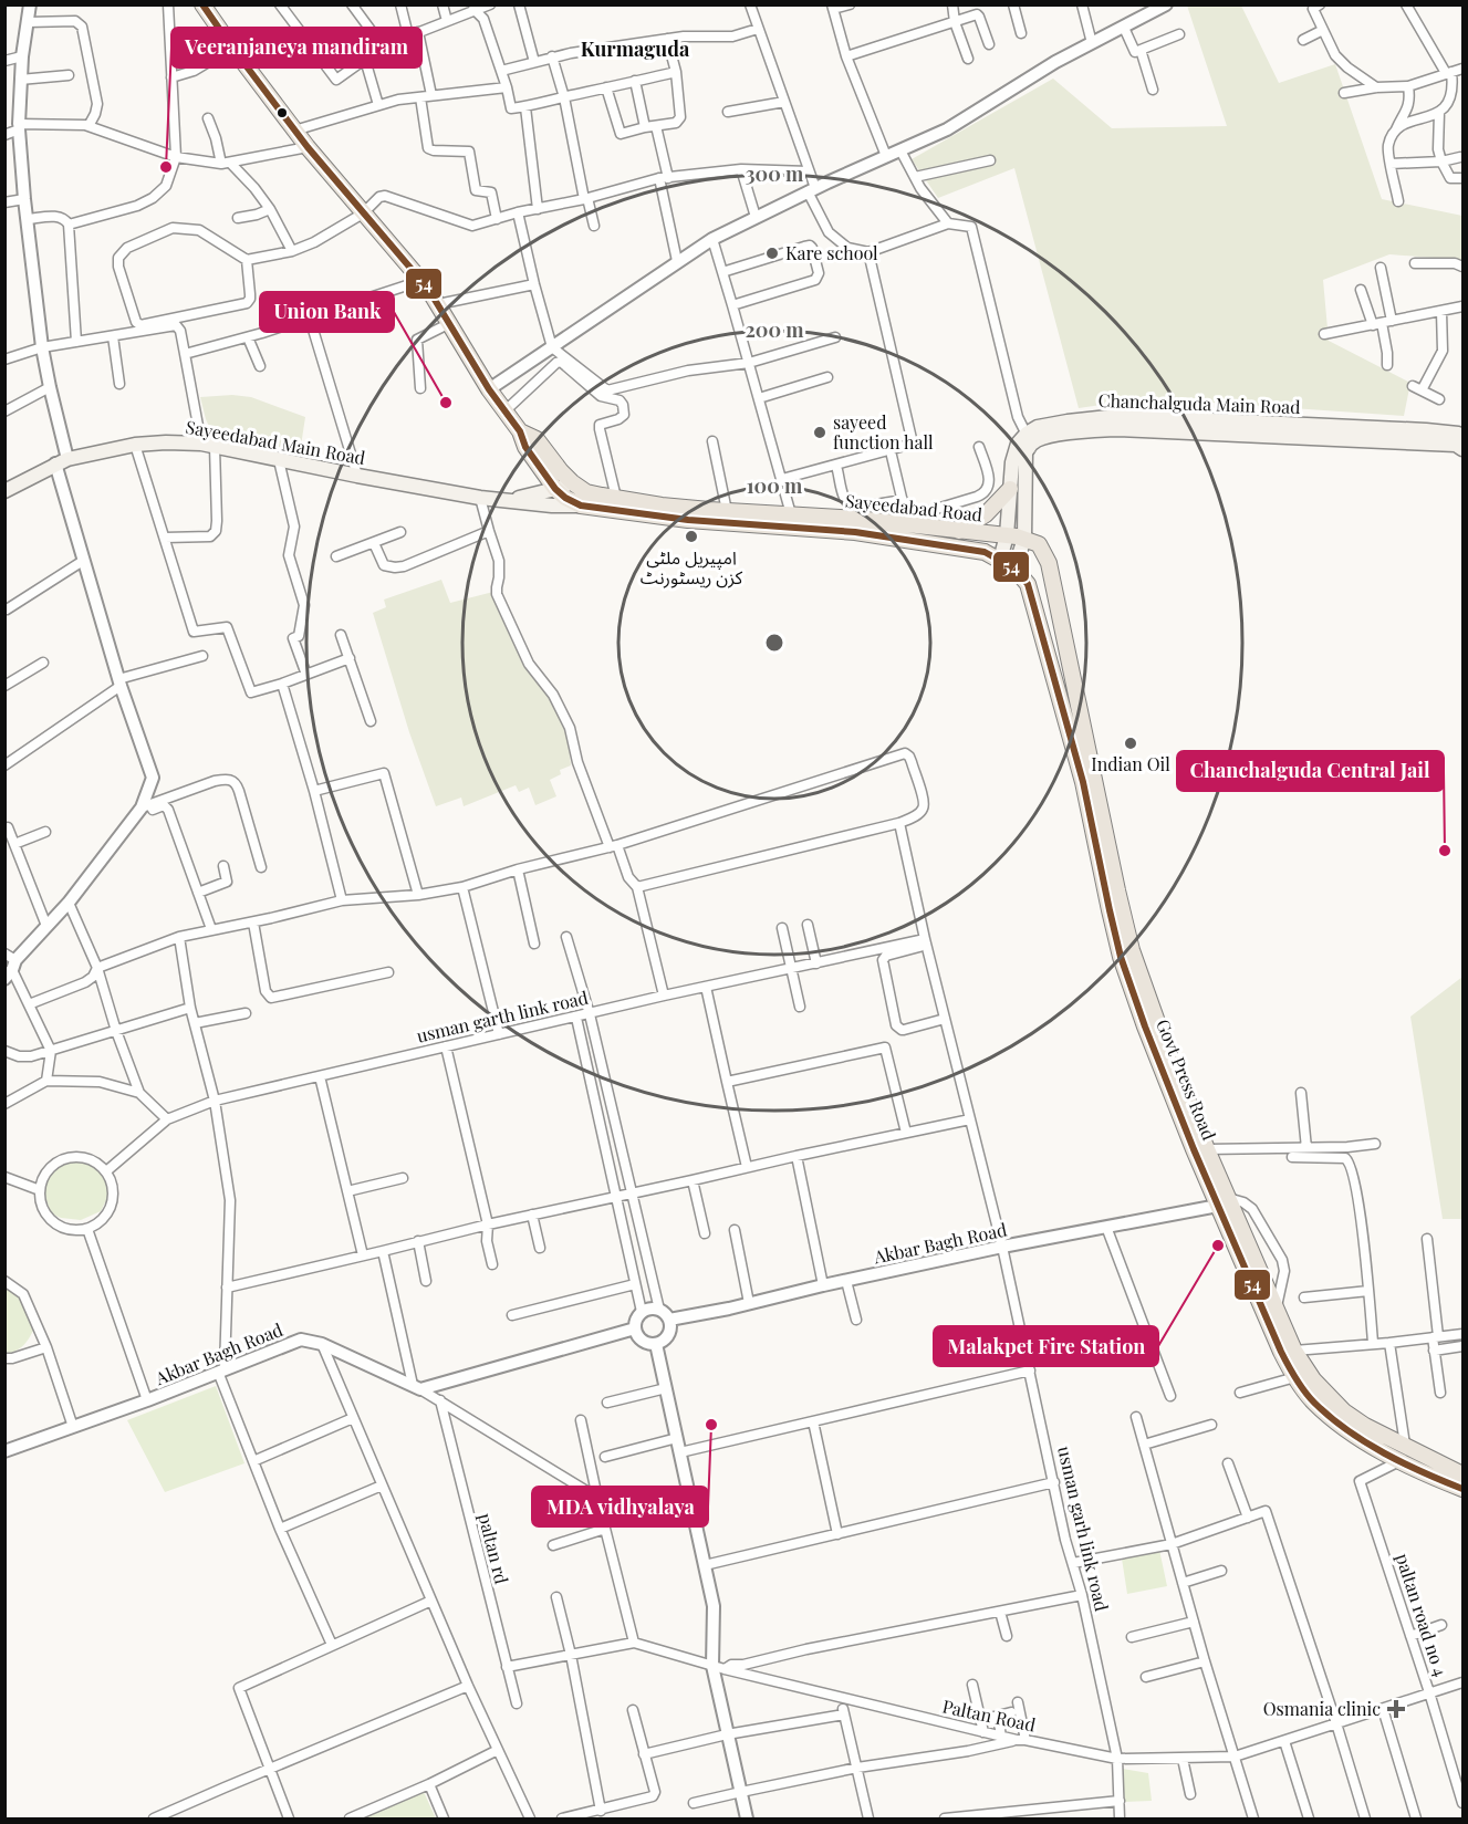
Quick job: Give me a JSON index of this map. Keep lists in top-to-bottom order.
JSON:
{
  "streets": {
    "main road": [
      "Chanchalguda Main Road",
      "Sayeedabad Main Road",
      "Sayeedabad Road",
      "Govt Press Road"
    ],
    "street": [
      "usman garth link road",
      "Akbar Bagh Road",
      "usman garh link road",
      "paltan rd",
      "paltan road no 4",
      "Paltan Road"
    ]
  },
  "crossings": [
    ["Sayeedabad Main Road", "Sayeedabad Road"],
    ["Sayeedabad Road", "Govt Press Road"],
    ["Govt Press Road", "Akbar Bagh Road"],
    ["Govt Press Road", "paltan road no 4"],
    ["Akbar Bagh Road", "usman garh link road"],
    ["usman garh link road", "Paltan Road"],
    ["paltan rd", "Paltan Road"],
    ["paltan road no 4", "Paltan Road"]
  ],
  "districts": ["Kurmaguda"],
  "places": {
    "other": [
      "Veeranjaneya mandiram",
      "Kare school",
      "Union Bank",
      "sayeed function hall",
      "امپیریل ملٹی کزن ریسٹورنٹ",
      "Indian Oil",
      "Chanchalguda Central Jail",
      "Malakpet Fire Station",
      "MDA vidhyalaya"
    ],
    "health": ["Osmania clinic"]
  },
  "lines": ["transit line 54"],
  "rings": ["300 m", "200 m", "100 m"]
}
